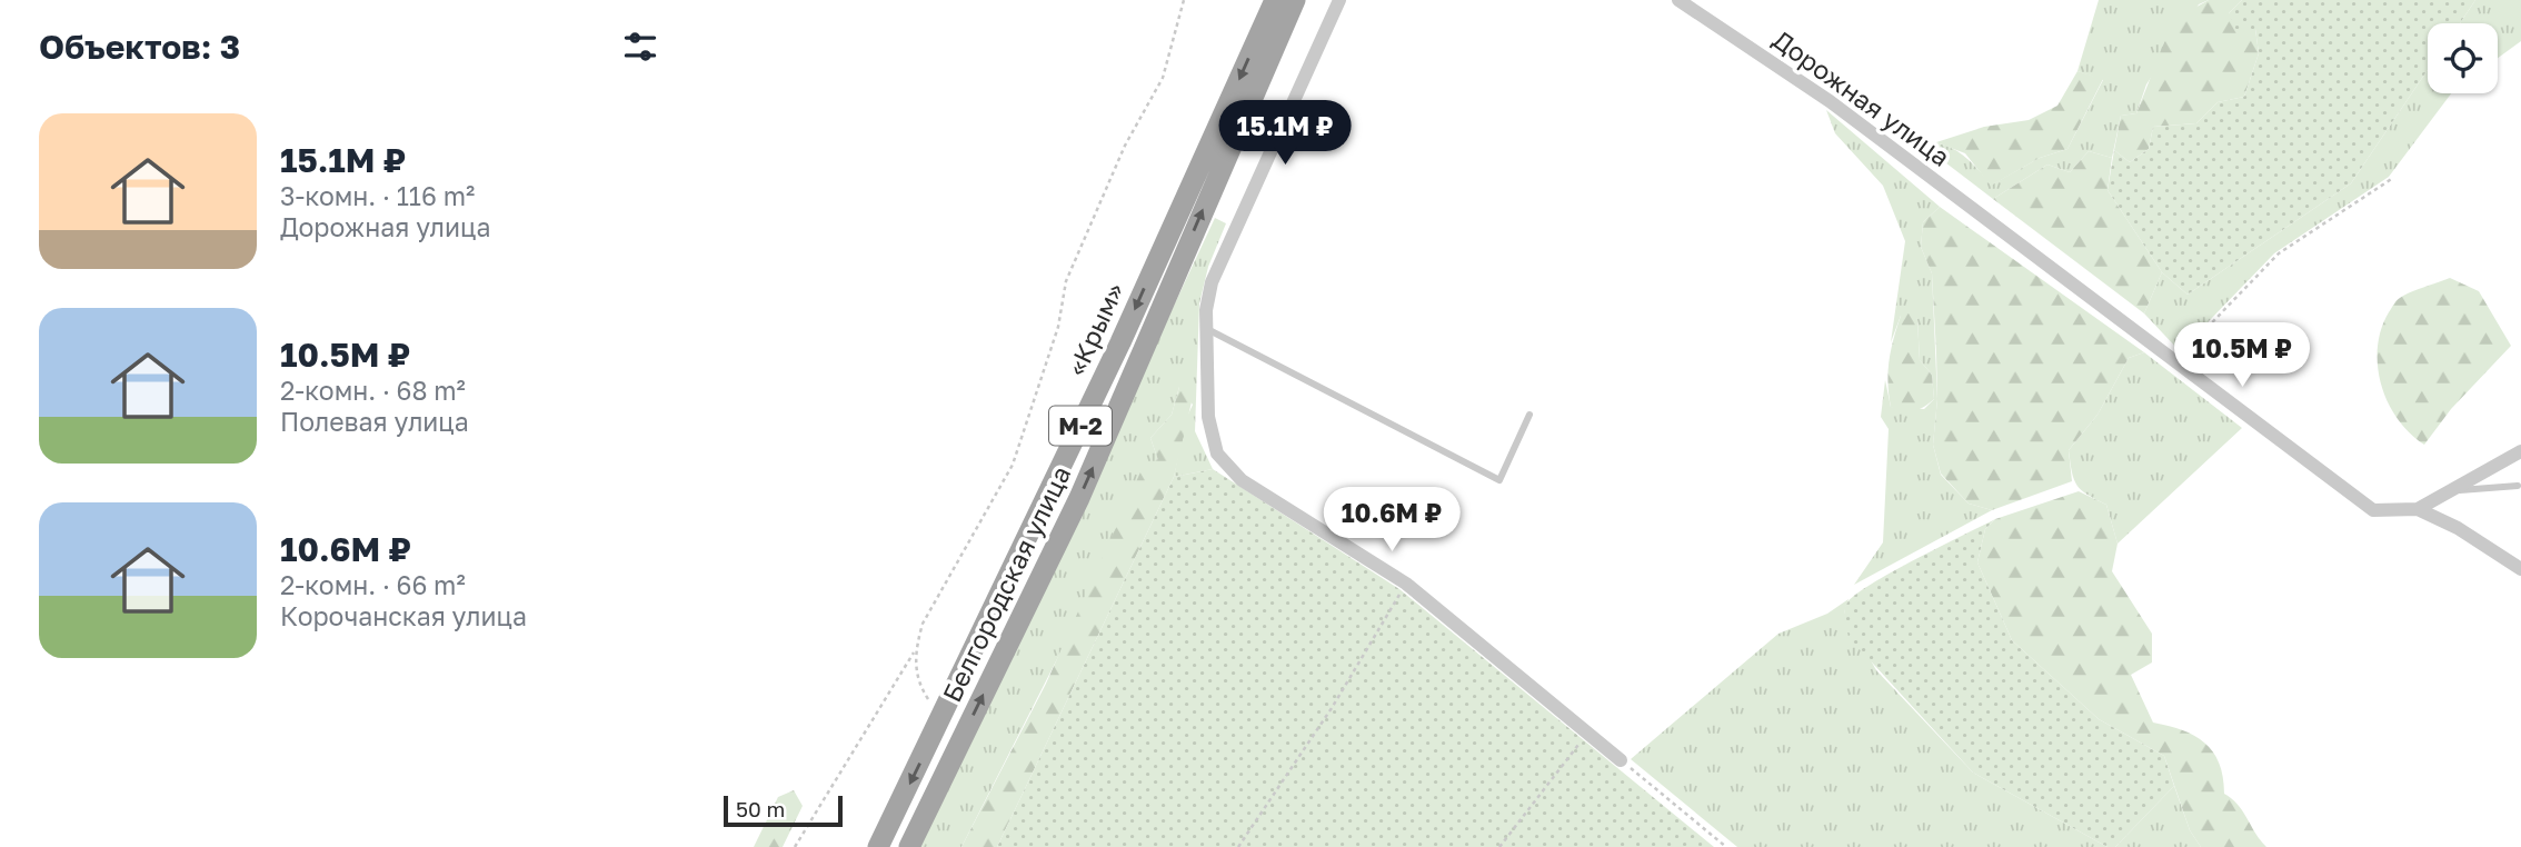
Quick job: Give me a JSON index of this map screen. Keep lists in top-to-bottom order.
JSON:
{
  "streets": {
    "main road": ["«Крым»", "М-2", "Белгородская улица"],
    "street": ["Дорожная улица"]
  },
  "one_way": ["«Крым»", "Белгородская улица"],
  "scale_bar": "50 m",
  "page": {
    "heading": "Объектов: 3",
    "list": [
      {
        "name": "15.1M ₽",
        "note": "3-комн. · 116 m² · Дорожная улица"
      },
      {
        "name": "10.5M ₽",
        "note": "2-комн. · 68 m² · Полевая улица"
      },
      {
        "name": "10.6M ₽",
        "note": "2-комн. · 66 m² · Корочанская улица"
      }
    ],
    "price": ["15.1M ₽", "10.5M ₽", "10.6M ₽"],
    "scale": "50 m"
  }
}
